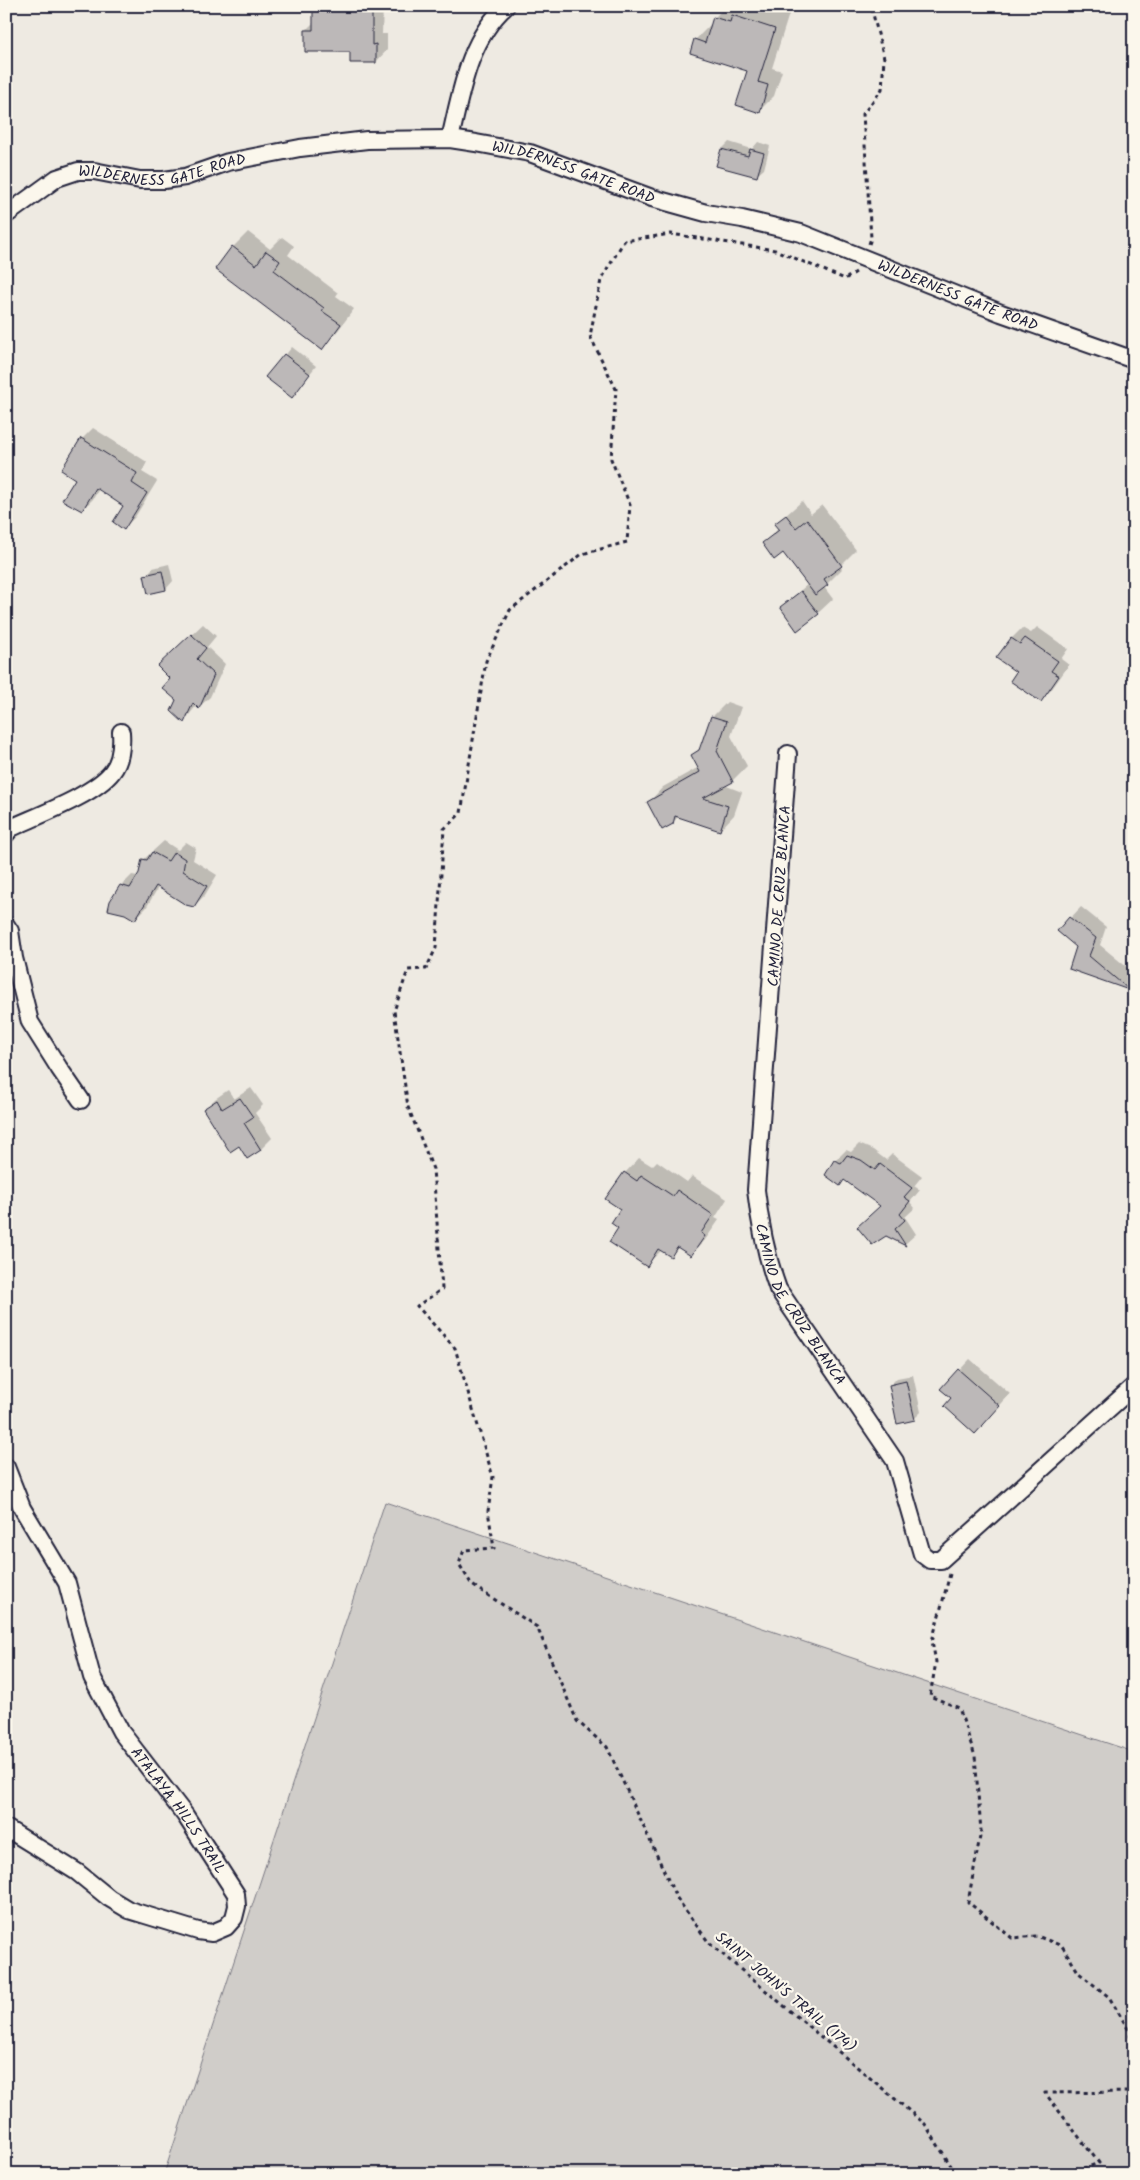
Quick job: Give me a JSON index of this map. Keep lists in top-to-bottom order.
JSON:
{
  "streets": {
    "street": ["WILDERNESS GATE ROAD", "CAMINO DE CRUZ BLANCA", "ATALAYA HILLS TRAIL"],
    "path": ["SAINT JOHN'S TRAIL (174)"]
  },
  "crossings": [
    ["WILDERNESS GATE ROAD", "SAINT JOHN'S TRAIL (174)"]
  ]
}
